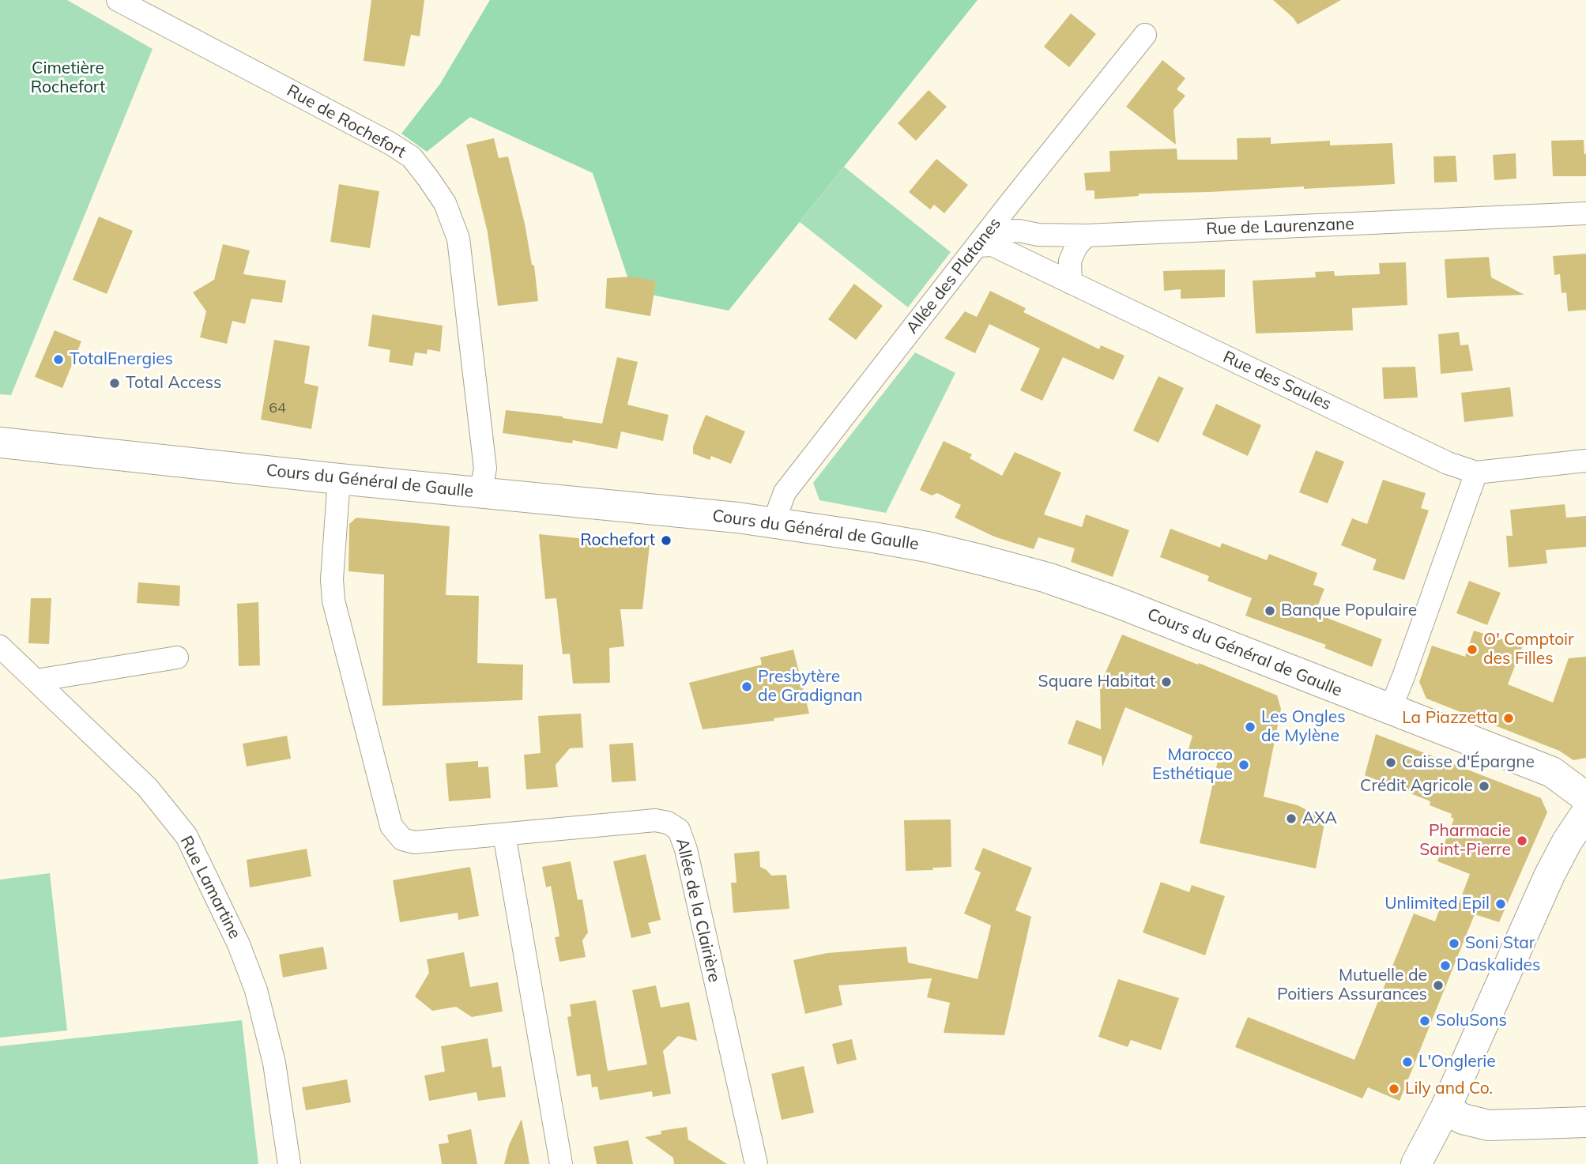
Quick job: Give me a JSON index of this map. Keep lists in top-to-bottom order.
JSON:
{
  "streets": {
    "main road": ["Cours du Général de Gaulle"],
    "street": [
      "Rue de Rochefort",
      "Rue de Laurenzane",
      "Allée des Platanes",
      "Rue des Saules",
      "Rue Lamartine",
      "Allée de la Clairière"
    ]
  },
  "crossings": [
    ["Rue de Rochefort", "Cours du Général de Gaulle"],
    ["Rue de Laurenzane", "Allée des Platanes"],
    ["Rue de Laurenzane", "Rue des Saules"],
    ["Allée des Platanes", "Rue des Saules"],
    ["Allée des Platanes", "Cours du Général de Gaulle"],
    ["Cours du Général de Gaulle", "Allée de la Clairière"]
  ],
  "parks": ["Cimetière Rochefort"],
  "places": [
    "TotalEnergies",
    "Total Access",
    "Rochefort",
    "Banque Populaire",
    "O' Comptoir des Filles",
    "Square Habitat",
    "Presbytère de Gradignan",
    "La Piazzetta",
    "Les Ongles de Mylène",
    "Caisse d'Épargne",
    "Marocco Esthétique",
    "Crédit Agricole",
    "AXA",
    "Pharmacie Saint-Pierre",
    "Unlimited Epil",
    "Soni Star",
    "Daskalides",
    "Mutuelle de Poitiers Assurances",
    "SoluSons",
    "L'Onglerie",
    "Lily and Co."
  ],
  "house_numbers": ["64"]
}
